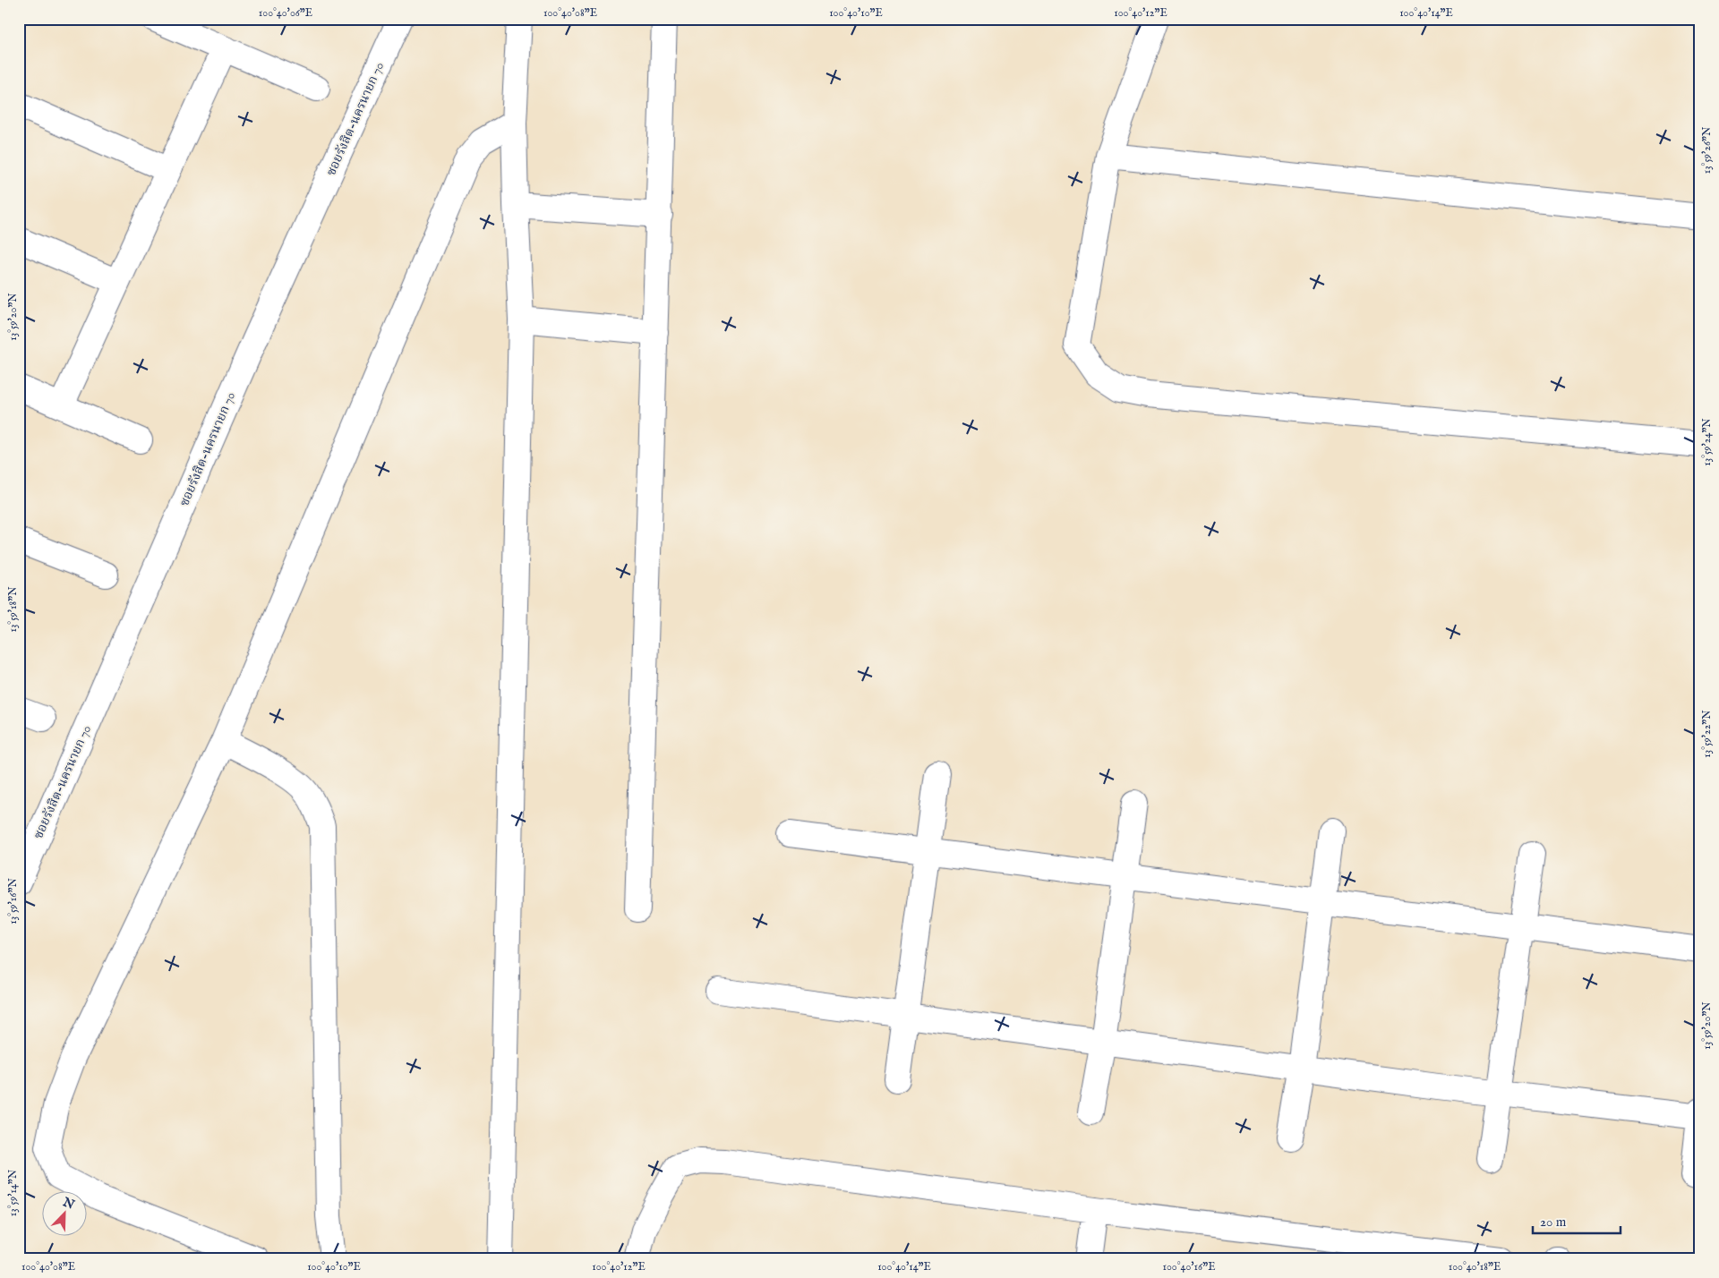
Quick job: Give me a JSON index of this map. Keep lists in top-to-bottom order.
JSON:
{
  "streets": {
    "street": ["ซอยรังสิต-นครนายก 70"]
  },
  "scale_bar": "20 m",
  "north": "top right",
  "coordinates": [
    "100°40'06\"E",
    "100°40'08\"E",
    "100°40'10\"E",
    "100°40'12\"E",
    "100°40'14\"E",
    "13°59'26\"N",
    "13°59'20\"N",
    "13°59'24\"N",
    "13°59'18\"N",
    "13°59'22\"N",
    "13°59'16\"N",
    "13°59'14\"N",
    "100°40'16\"E",
    "100°40'18\"E"
  ]
}
